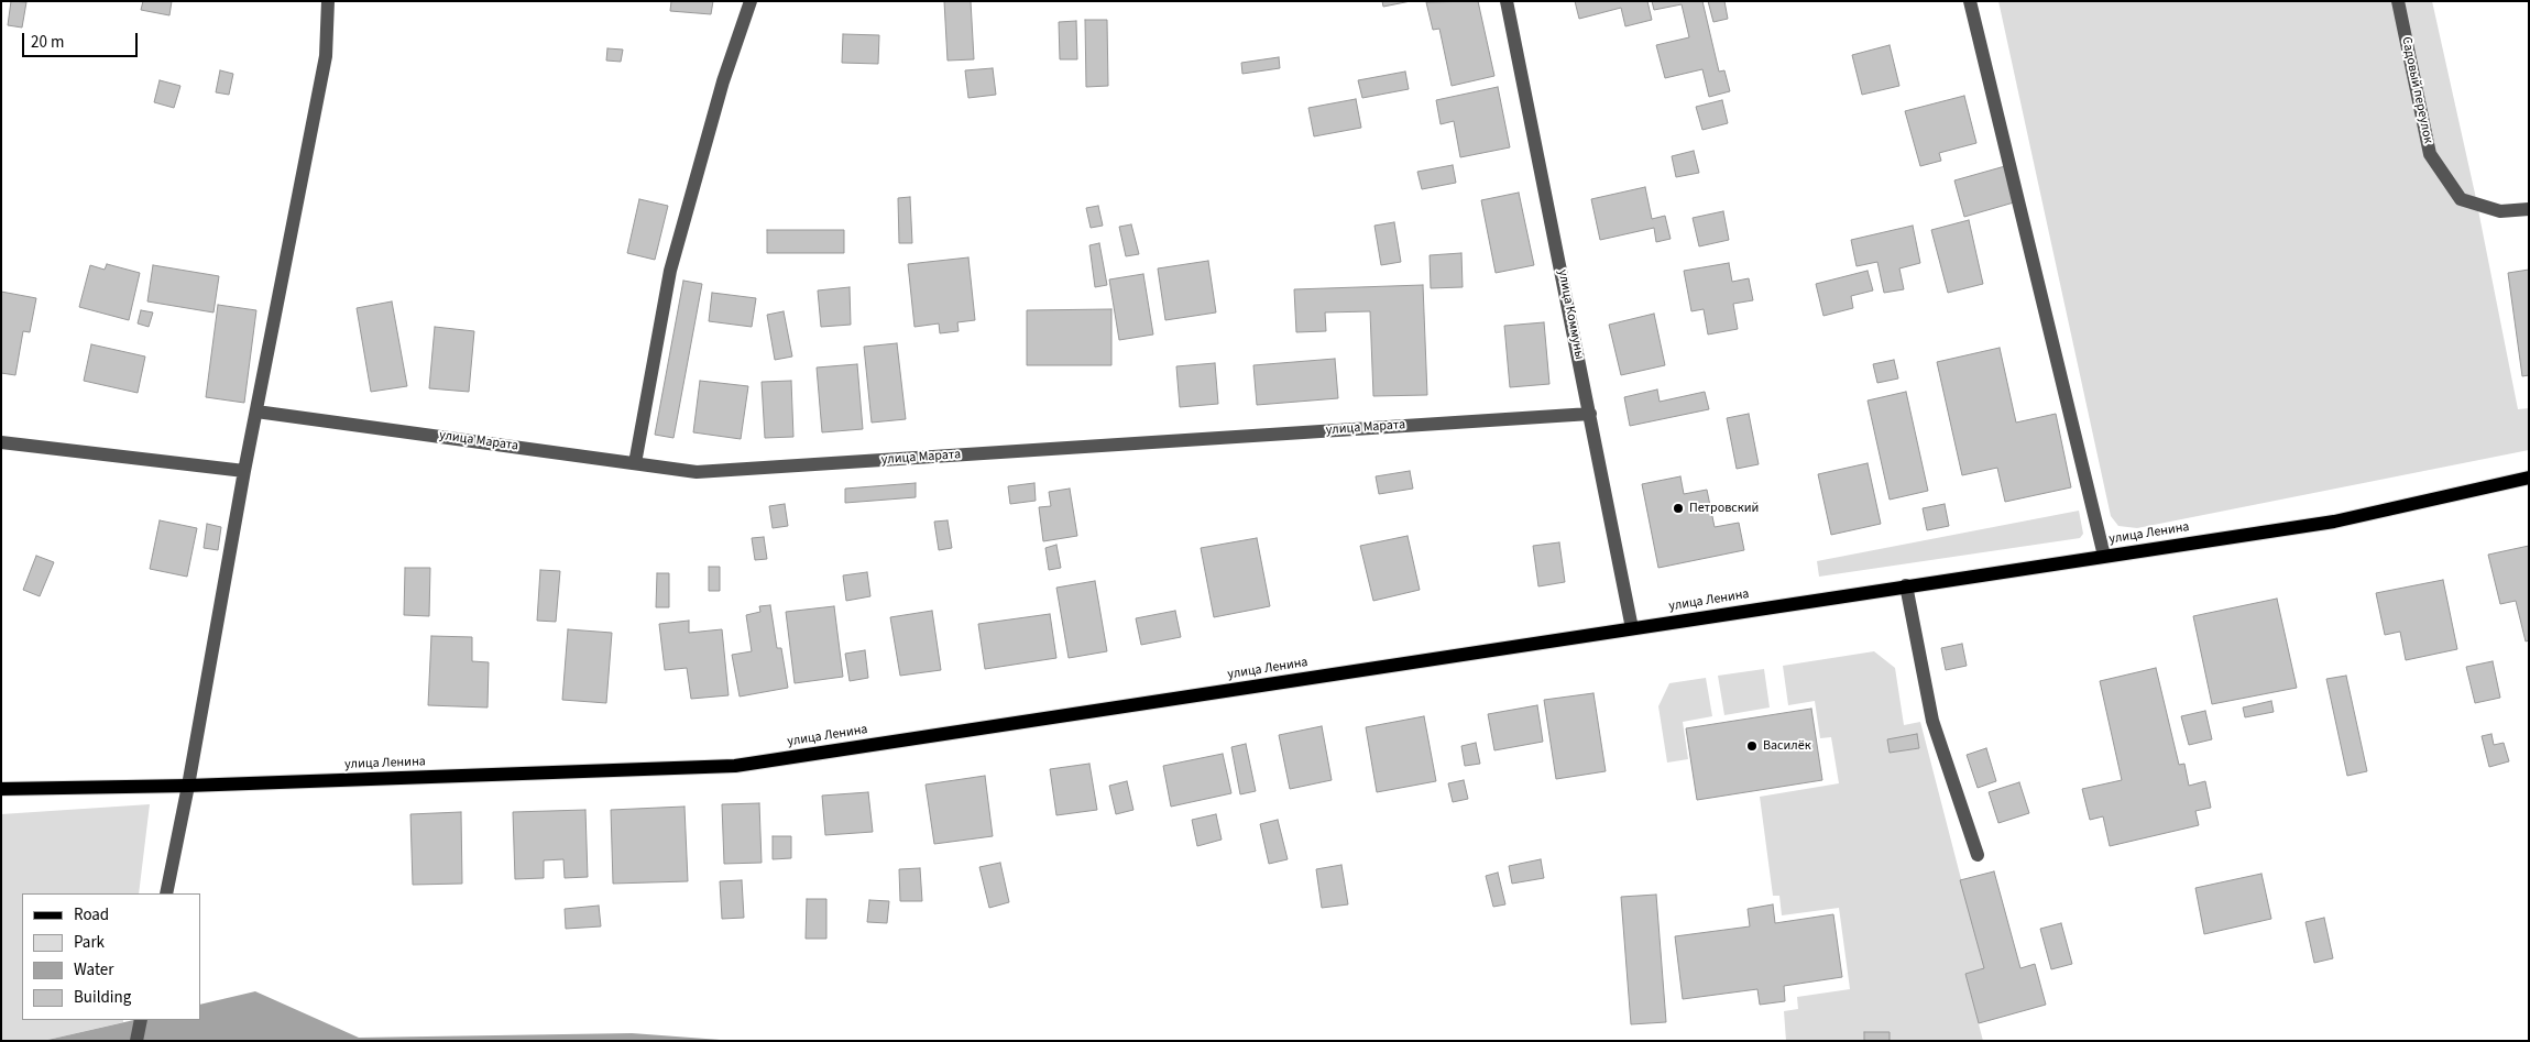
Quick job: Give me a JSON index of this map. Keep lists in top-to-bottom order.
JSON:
{
  "streets": {
    "main road": ["улица Ленина"],
    "street": ["Садовый переулок", "улица Коммуны", "улица Марата"]
  },
  "crossings": [
    ["улица Коммуны", "улица Марата"],
    ["улица Коммуны", "улица Ленина"]
  ],
  "places": ["Петровский", "Василёк"],
  "legend": [
    "Road",
    "Park",
    "Water",
    "Building"
  ],
  "scale_bar": "20 m"
}
